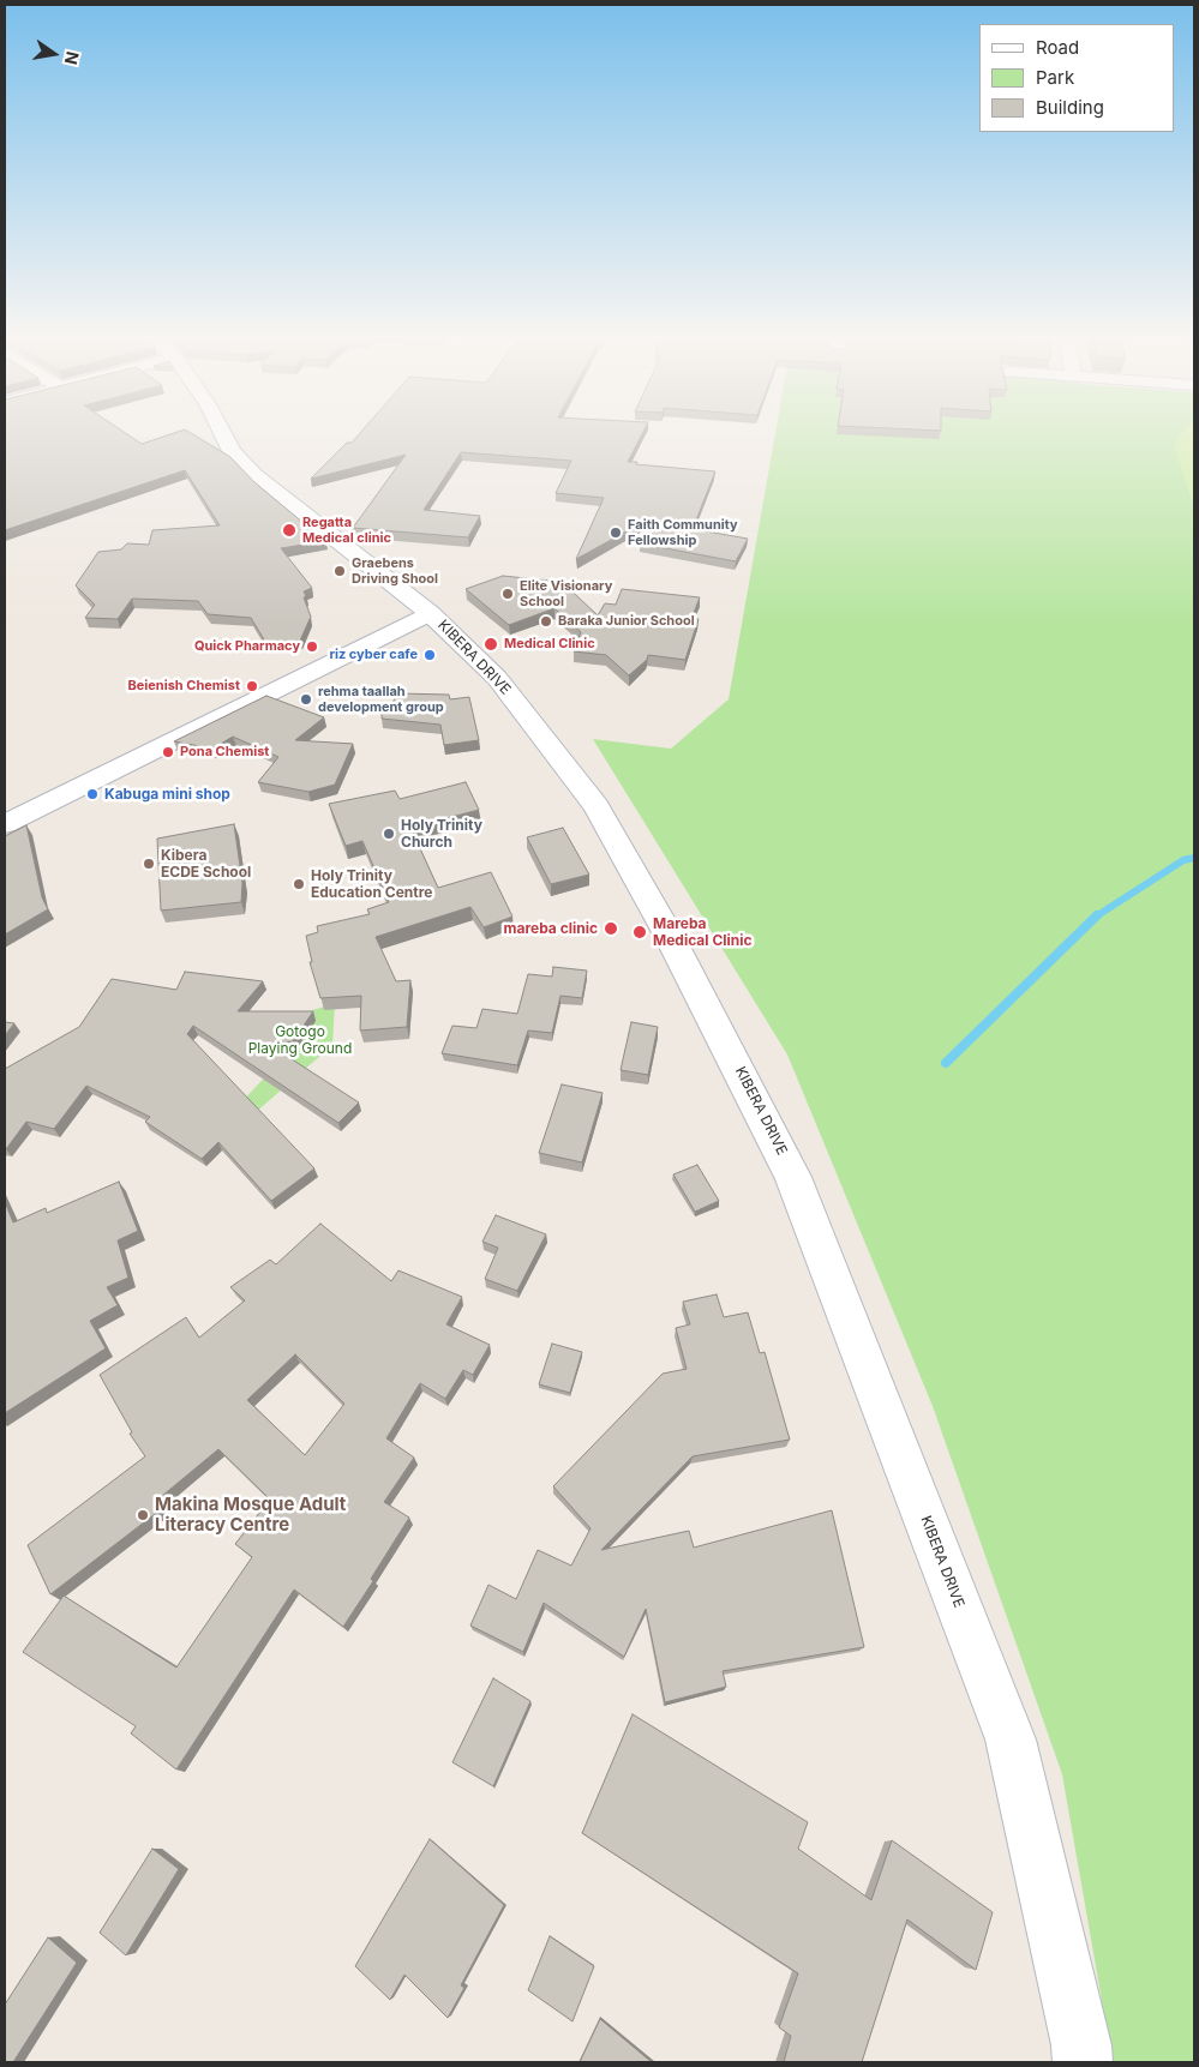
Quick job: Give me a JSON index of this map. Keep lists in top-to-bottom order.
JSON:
{
  "streets": {
    "street": ["KIBERA DRIVE"]
  },
  "parks": ["Gotogo Playing Ground"],
  "places": [
    "Regatta Medical clinic",
    "Faith Community Fellowship",
    "Graebens Driving Shool",
    "Elite Visionary School",
    "Baraka Junior School",
    "Medical Clinic",
    "Quick Pharmacy",
    "riz cyber cafe",
    "Beienish Chemist",
    "rehma taallah development group",
    "Pona Chemist",
    "Kabuga mini shop",
    "Holy Trinity Church",
    "Kibera ECDE School",
    "Holy Trinity Education Centre",
    "mareba clinic",
    "Mareba Medical Clinic",
    "Makina Mosque Adult Literacy Centre"
  ],
  "legend": ["Road", "Park", "Building"],
  "north": "right"
}
